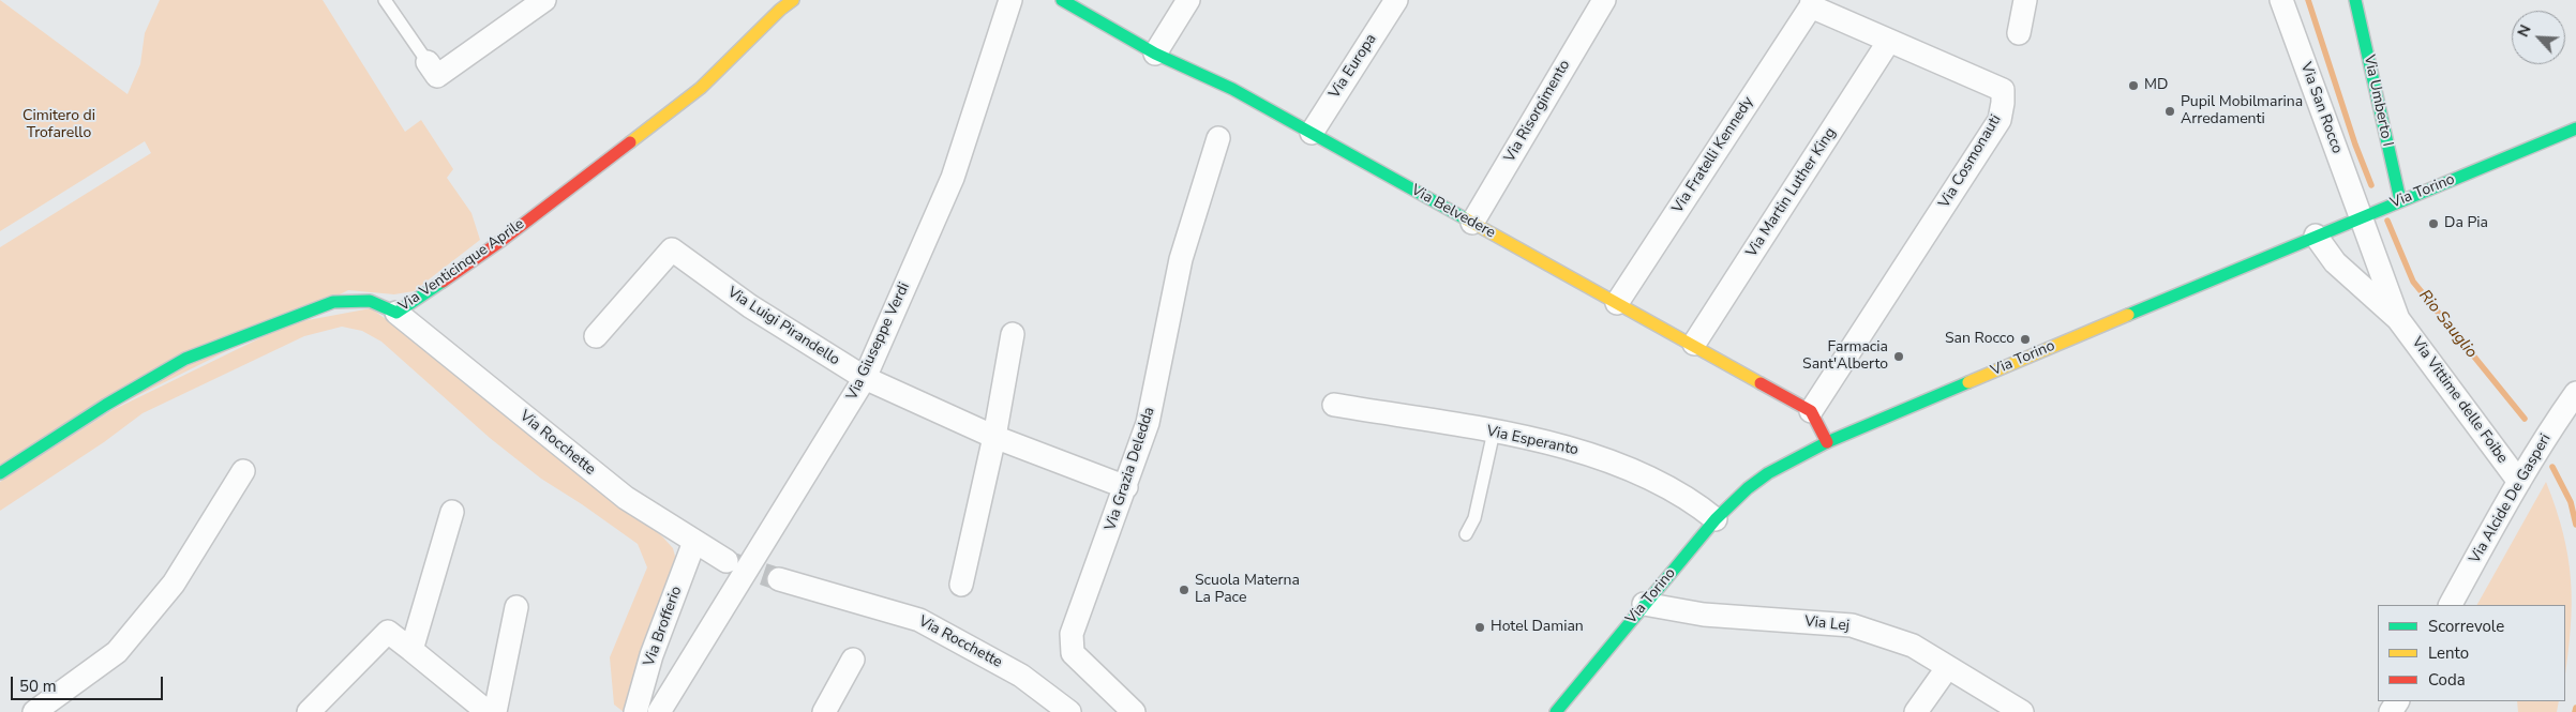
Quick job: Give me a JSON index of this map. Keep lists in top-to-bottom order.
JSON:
{
  "streets": {
    "street": [
      "Via Europa",
      "Via Umberto I",
      "Via San Rocco",
      "Via Risorgimento",
      "Via Fratelli Kennedy",
      "Via Cosmonauti",
      "Via Torino",
      "Via Martin Luther King",
      "Via Belvedere",
      "Via Venticinque Aprile",
      "Via Luigi Pirandello",
      "Via Giuseppe Verdi",
      "Via Vittime delle Foibe",
      "Via Esperanto",
      "Via Rocchette",
      "Via Grazia Deledda",
      "Via Alcide De Gasperi",
      "Via Lej",
      "Via Brofferio"
    ]
  },
  "crossings": [
    ["Via Europa", "Via Belvedere"],
    ["Via Umberto I", "Via Torino"],
    ["Via San Rocco", "Via Torino"],
    ["Via San Rocco", "Via Vittime delle Foibe"],
    ["Via Risorgimento", "Via Belvedere"],
    ["Via Fratelli Kennedy", "Via Cosmonauti"],
    ["Via Fratelli Kennedy", "Via Belvedere"],
    ["Via Cosmonauti", "Via Martin Luther King"],
    ["Via Cosmonauti", "Via Belvedere"],
    ["Via Torino", "Via Vittime delle Foibe"],
    ["Via Torino", "Via Esperanto"],
    ["Via Torino", "Via Lej"],
    ["Via Martin Luther King", "Via Belvedere"],
    ["Via Venticinque Aprile", "Via Rocchette"],
    ["Via Luigi Pirandello", "Via Giuseppe Verdi"],
    ["Via Luigi Pirandello", "Via Grazia Deledda"],
    ["Via Vittime delle Foibe", "Via Alcide De Gasperi"],
    ["Via Rocchette", "Via Brofferio"]
  ],
  "water": ["Rio Sauglio"],
  "parks": ["Cimitero di Trofarello"],
  "places": [
    "MD",
    "Pupil Mobilmarina Arredamenti",
    "Da Pia",
    "San Rocco",
    "Farmacia Sant'Alberto",
    "Scuola Materna La Pace",
    "Hotel Damian"
  ],
  "legend": ["Scorrevole", "Lento", "Coda"],
  "scale_bar": "50 m",
  "north": "top left"
}
